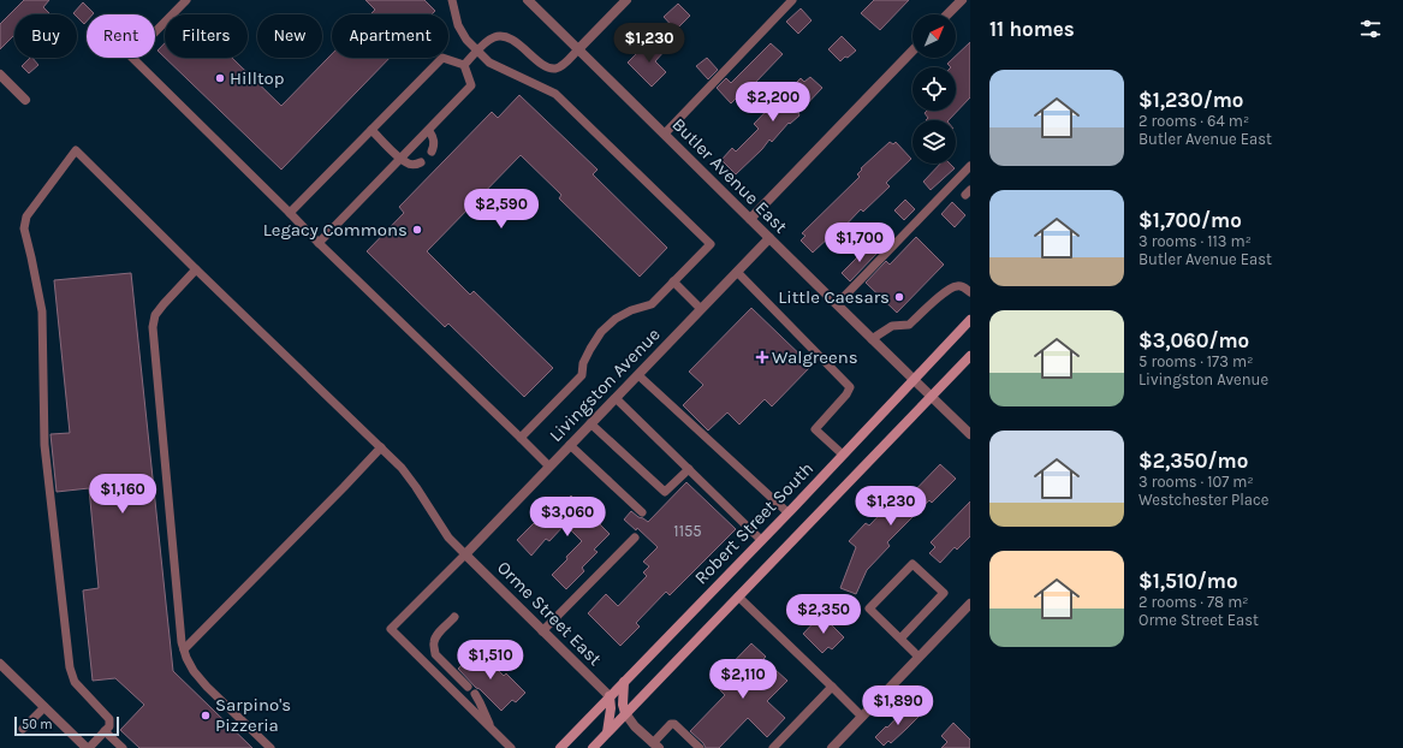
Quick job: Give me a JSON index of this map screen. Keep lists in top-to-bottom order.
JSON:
{
  "streets": {
    "main road": ["Robert Street South"],
    "street": ["Butler Avenue East", "Livingston Avenue", "Orme Street East"]
  },
  "crossings": [
    ["Butler Avenue East", "Livingston Avenue"],
    ["Butler Avenue East", "Robert Street South"],
    ["Livingston Avenue", "Orme Street East"],
    ["Robert Street South", "Orme Street East"]
  ],
  "places": {
    "other": [
      "Hilltop",
      "Legacy Commons",
      "Little Caesars",
      "Sarpino's Pizzeria"
    ],
    "health": ["Walgreens"]
  },
  "house_numbers": ["1155"],
  "scale_bar": "50 m",
  "north": "top right",
  "page": {
    "heading": "11 homes",
    "chip": [
      "Buy",
      "Rent",
      "Filters",
      "New",
      "Apartment"
    ],
    "price": [
      "$1,230",
      "$2,200",
      "$2,590",
      "$1,700",
      "$1,160",
      "$1,230",
      "$3,060",
      "$2,350",
      "$1,510",
      "$2,110",
      "$1,890"
    ],
    "list": [
      {
        "name": "$1,230/mo",
        "note": "2 rooms · 64 m² · Butler Avenue East"
      },
      {
        "name": "$1,700/mo",
        "note": "3 rooms · 113 m² · Butler Avenue East"
      },
      {
        "name": "$3,060/mo",
        "note": "5 rooms · 173 m² · Livingston Avenue"
      },
      {
        "name": "$2,350/mo",
        "note": "3 rooms · 107 m² · Westchester Place"
      },
      {
        "name": "$1,510/mo",
        "note": "2 rooms · 78 m² · Orme Street East"
      }
    ],
    "scale": "50 m"
  }
}
